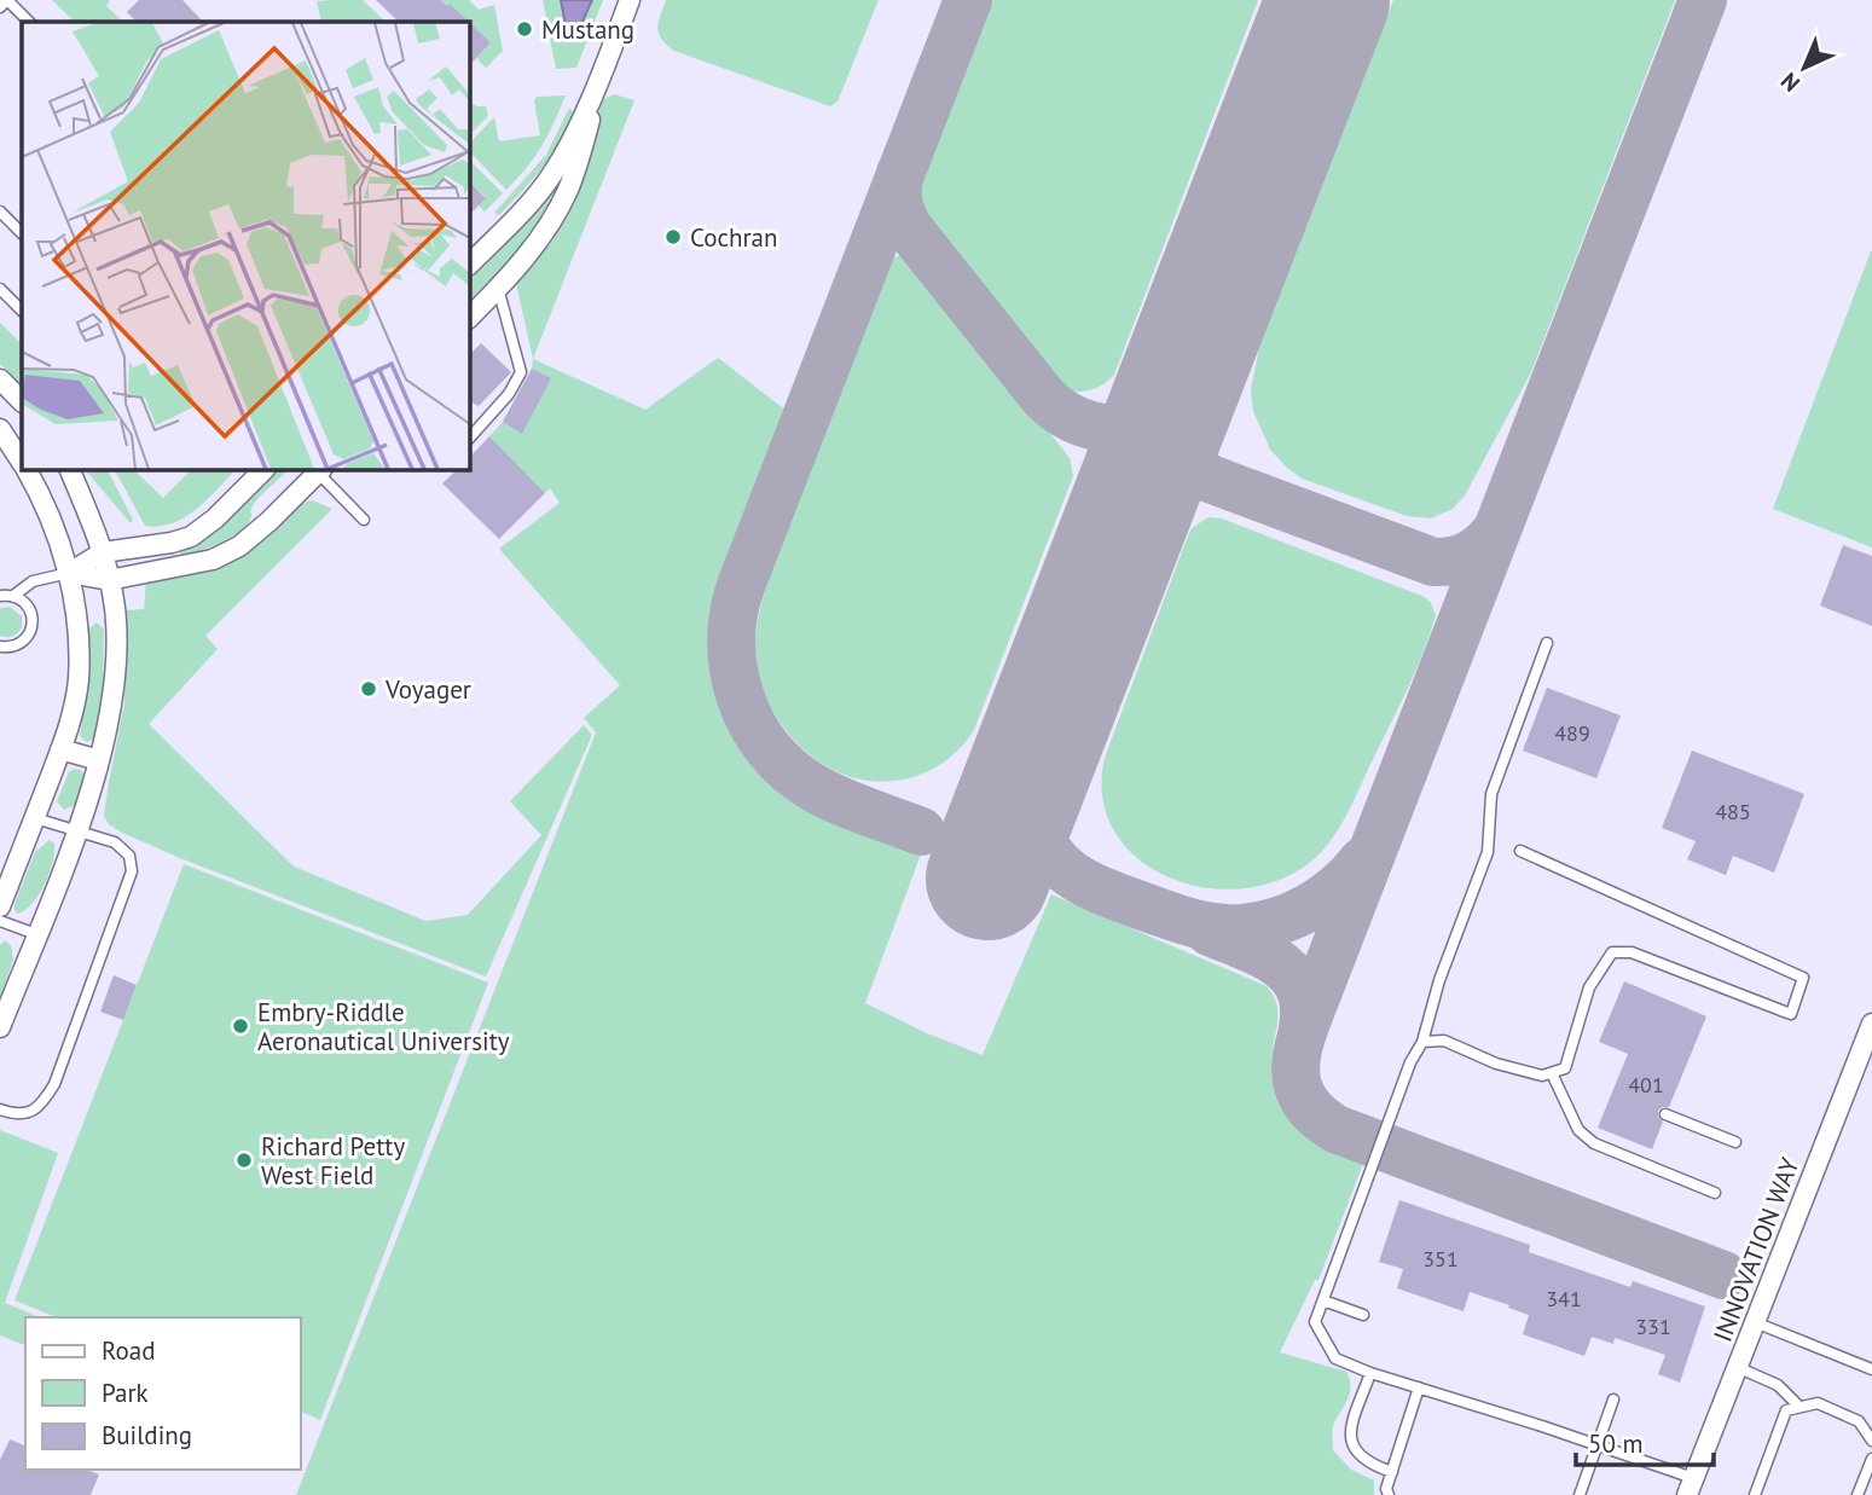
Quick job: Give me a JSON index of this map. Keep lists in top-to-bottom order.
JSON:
{
  "streets": {
    "street": ["INNOVATION WAY"]
  },
  "places": [
    "Mustang",
    "Cochran",
    "Voyager",
    "Embry-Riddle Aeronautical University",
    "Richard Petty West Field"
  ],
  "house_numbers": [
    "489",
    "485",
    "401",
    "351",
    "341",
    "331"
  ],
  "legend": ["Road", "Park", "Building"],
  "scale_bar": "50 m",
  "north": "bottom left"
}
